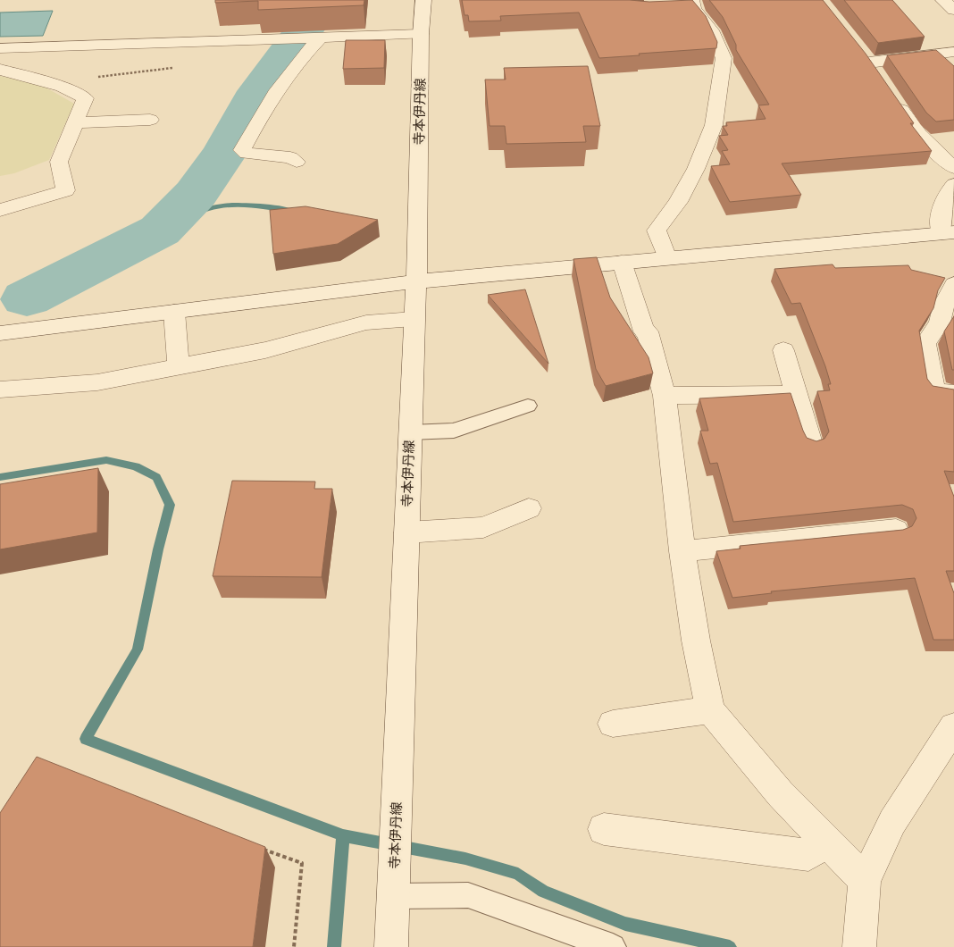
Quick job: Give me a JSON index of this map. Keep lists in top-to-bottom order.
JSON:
{
  "streets": {
    "street": ["寺本伊丹線"]
  }
}
